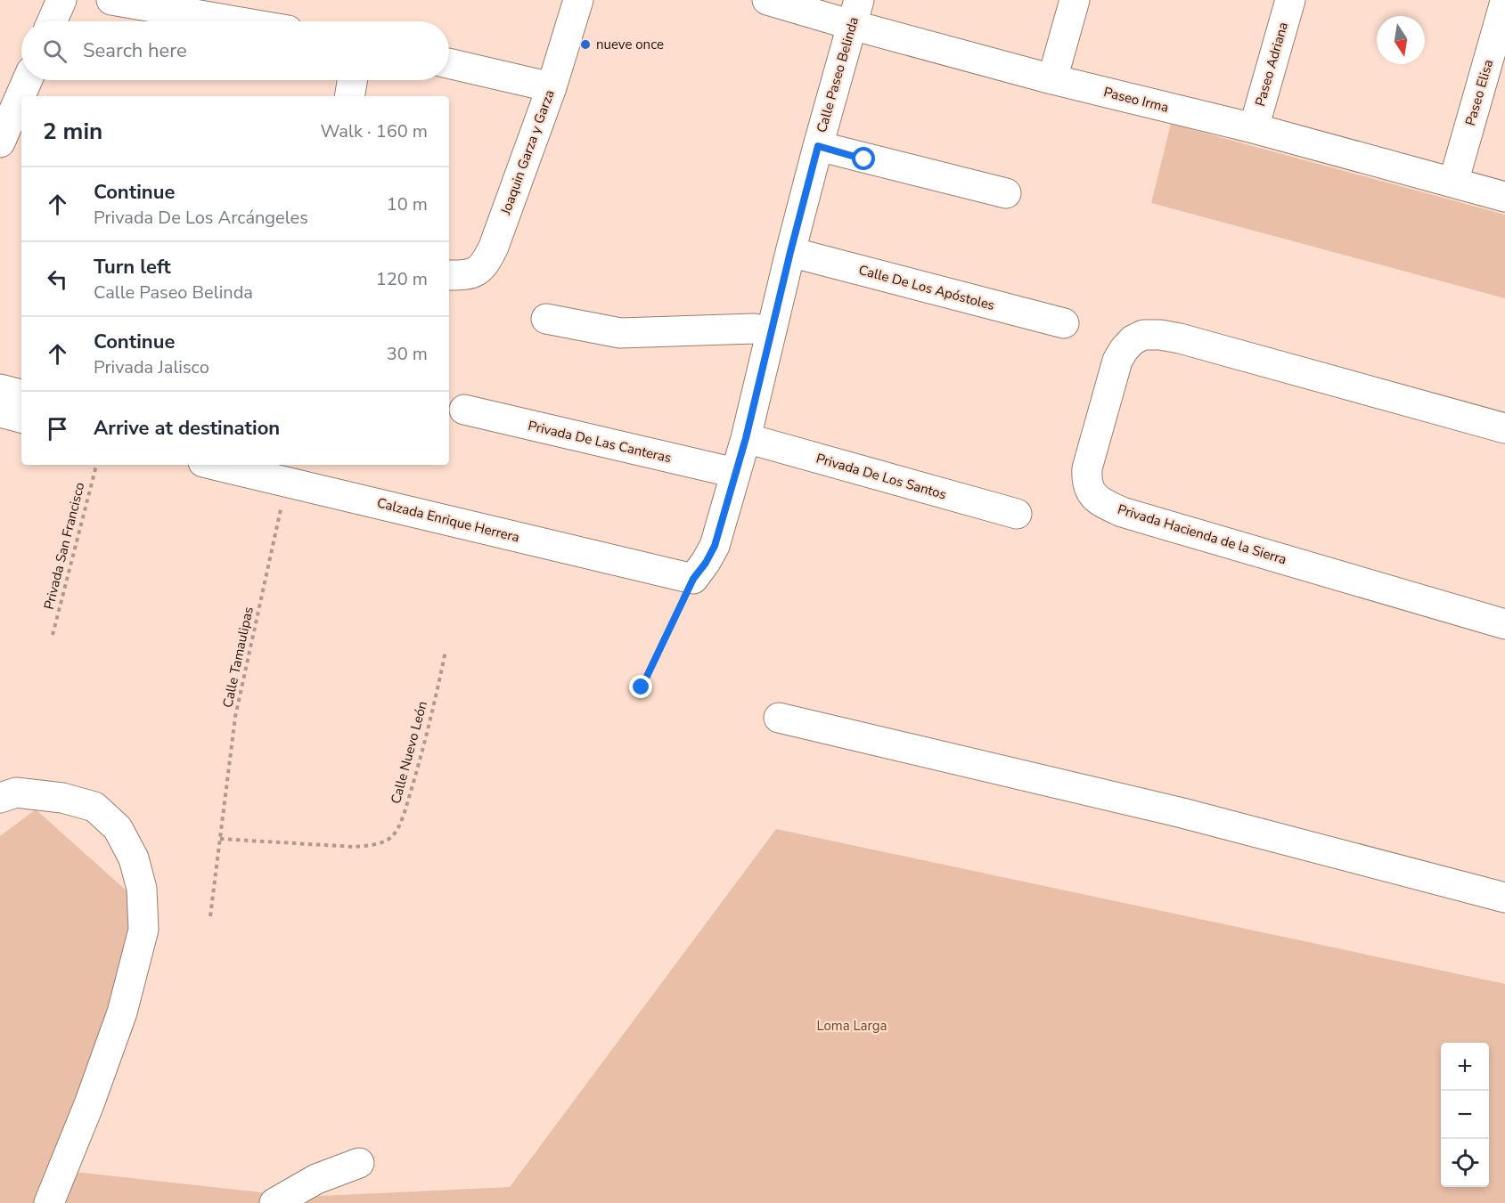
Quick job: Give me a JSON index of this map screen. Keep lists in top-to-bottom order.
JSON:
{
  "streets": {
    "street": [
      "Paseo Adriana",
      "Calle Paseo Belinda",
      "Paseo Elisa",
      "Paseo Irma",
      "Joaquin Garza y Garza",
      "Calle De Los Apóstoles",
      "Privada De Las Canteras",
      "Privada De Los Santos",
      "Calzada Enrique Herrera",
      "Privada Hacienda de la Sierra"
    ],
    "path": ["Privada San Francisco", "Calle Tamaulipas", "Calle Nuevo León"]
  },
  "crossings": [
    ["Paseo Adriana", "Paseo Irma"],
    ["Calle Paseo Belinda", "Paseo Irma"],
    ["Calle Paseo Belinda", "Calle De Los Apóstoles"],
    ["Calle Paseo Belinda", "Privada De Las Canteras"],
    ["Calle Paseo Belinda", "Privada De Los Santos"],
    ["Calle Paseo Belinda", "Calzada Enrique Herrera"],
    ["Paseo Elisa", "Paseo Irma"],
    ["Calzada Enrique Herrera", "Calle Tamaulipas"],
    ["Calle Tamaulipas", "Calle Nuevo León"]
  ],
  "parks": ["Loma Larga"],
  "places": ["nueve once"],
  "north": "bottom",
  "page": {
    "search": "Search here",
    "heading": ["2 min", "Walk · 160 m"],
    "list": [
      ["Continue", "Privada De Los Arcángeles", "10 m"],
      ["Turn left", "Calle Paseo Belinda", "120 m"],
      ["Continue", "Privada Jalisco", "30 m"],
      "Arrive at destination"
    ],
    "map_buttons": ["+", "−"]
  }
}
